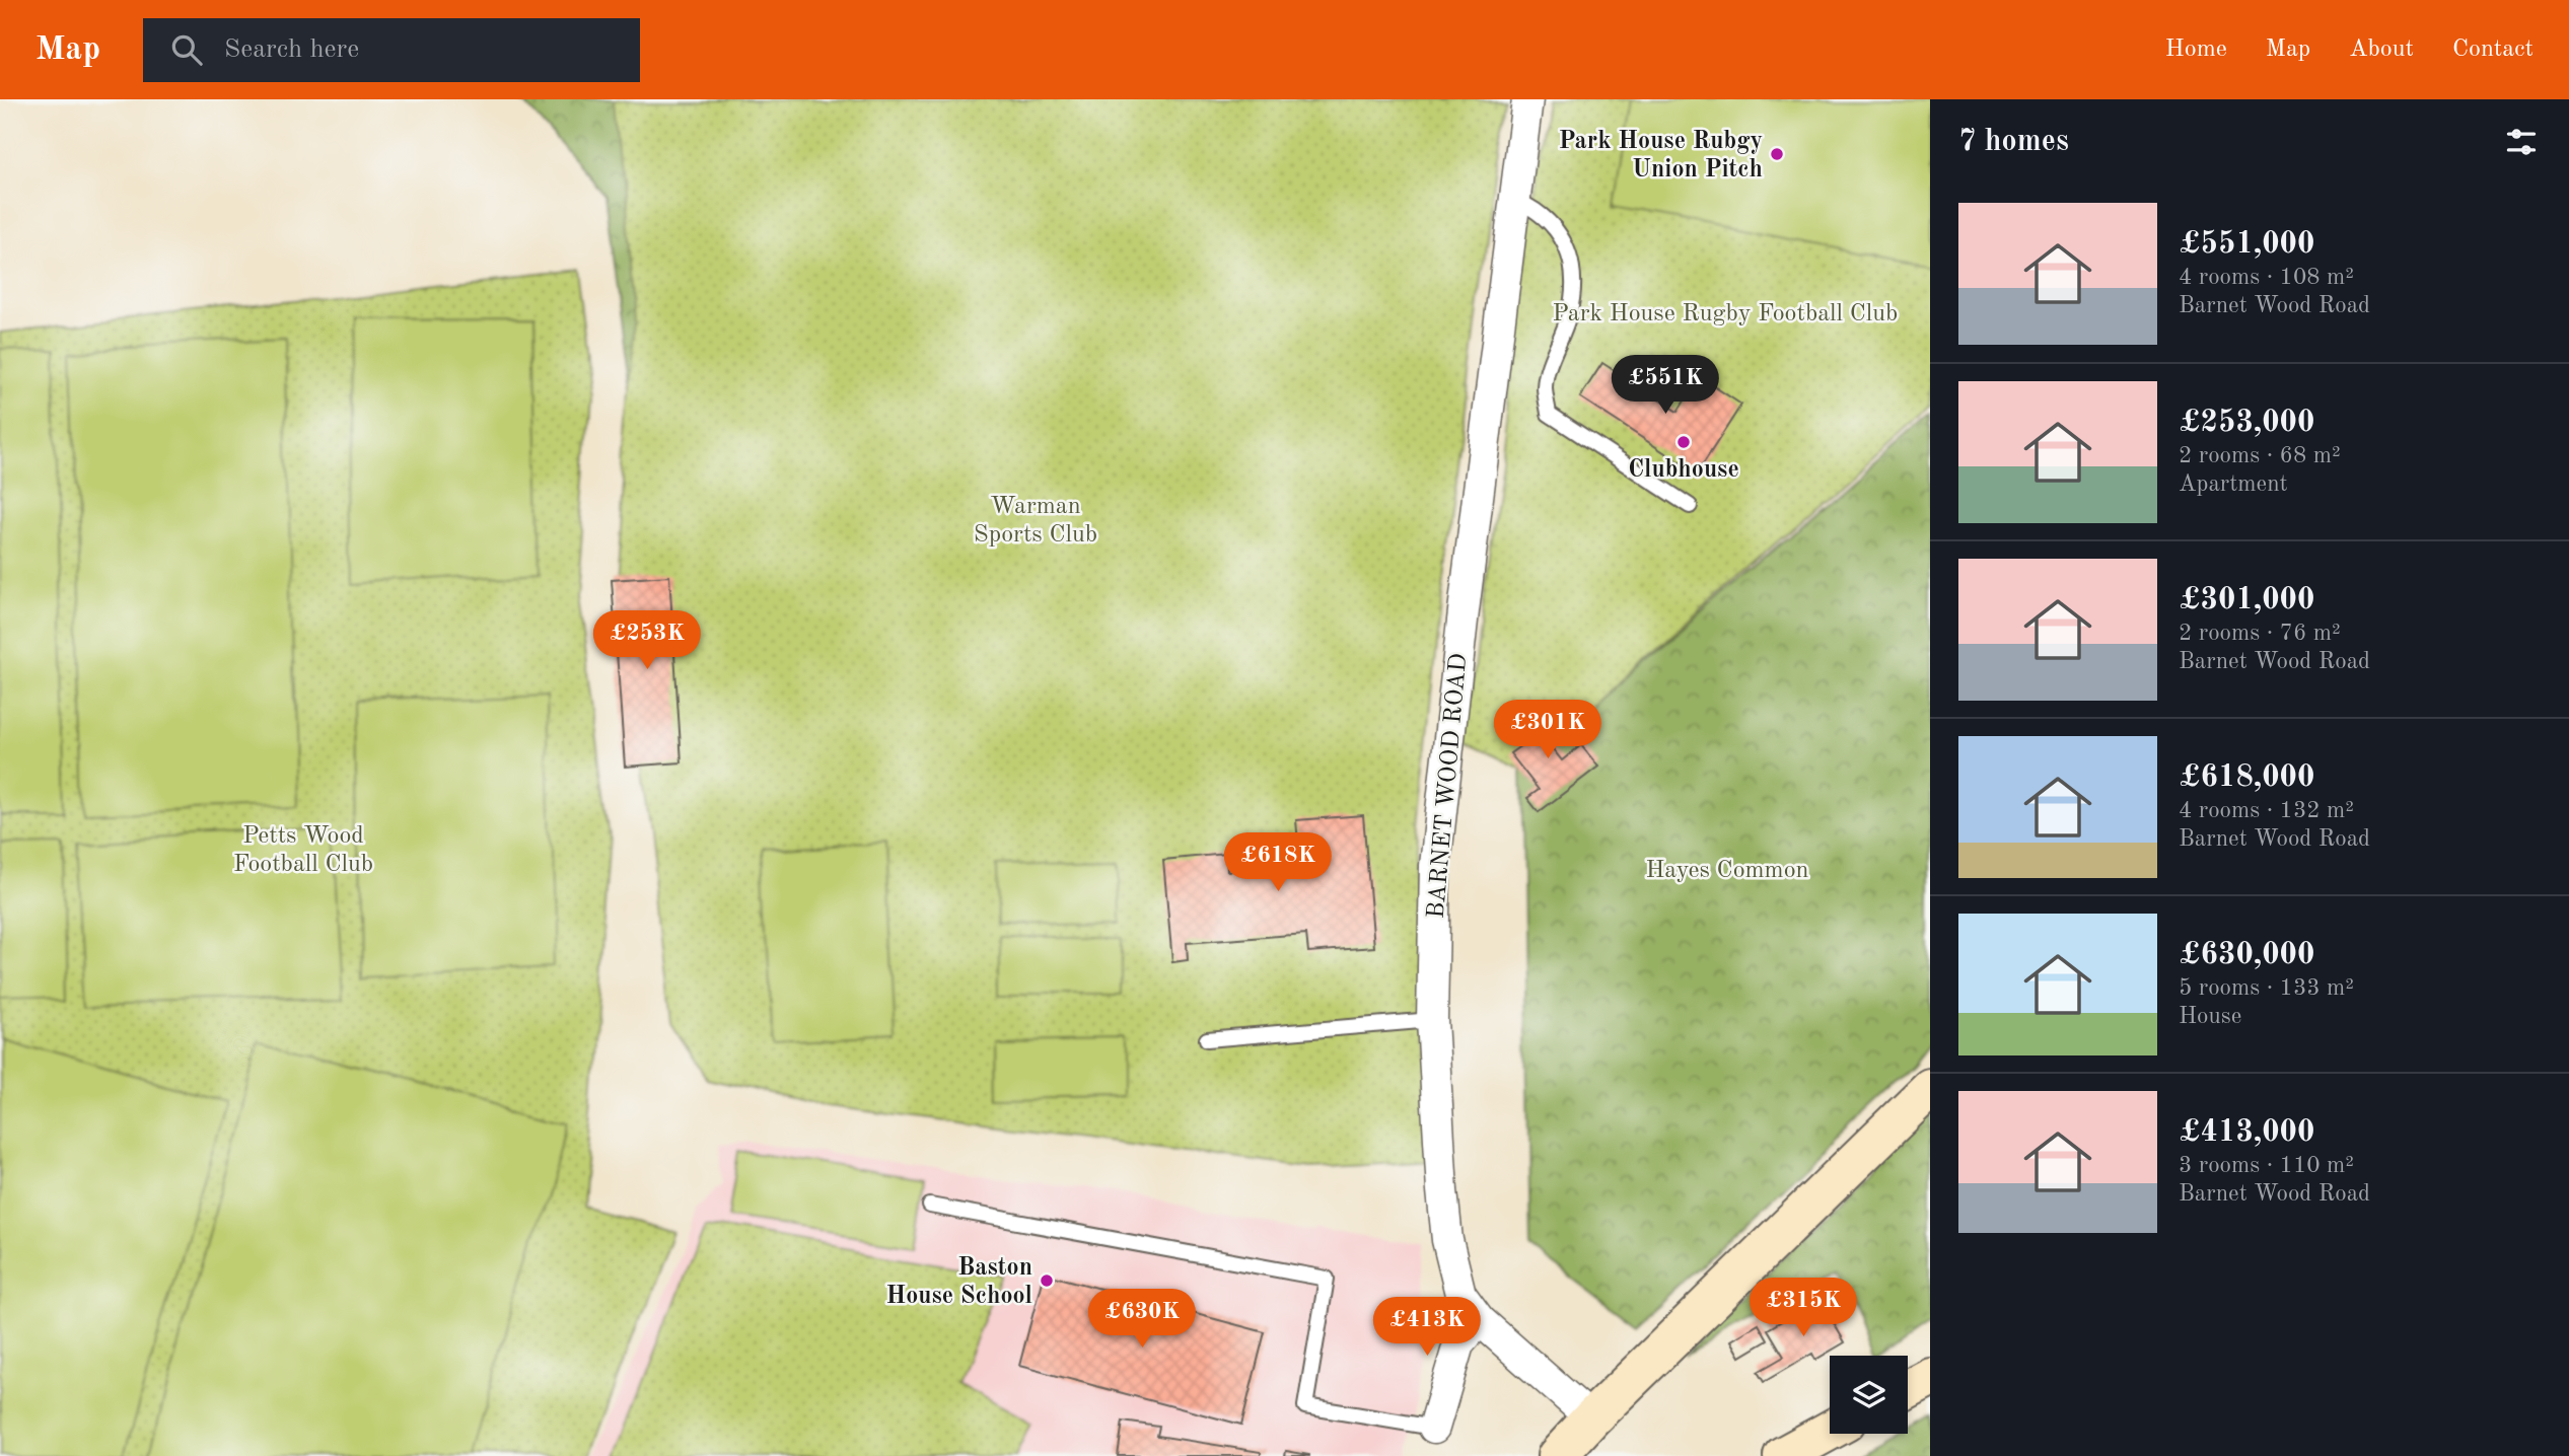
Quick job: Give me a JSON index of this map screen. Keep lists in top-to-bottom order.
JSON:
{
  "streets": {
    "street": ["BARNET WOOD ROAD"]
  },
  "parks": [
    "Park House Rugby Football Club",
    "Warman Sports Club",
    "Petts Wood Football Club",
    "Hayes Common"
  ],
  "places": ["Park House Rubgy Union Pitch", "Clubhouse", "Baston House School"],
  "page": {
    "header": "Map",
    "search": "Search here",
    "nav": [
      "Home",
      "Map",
      "About",
      "Contact"
    ],
    "heading": "7 homes",
    "list": [
      {
        "name": "£551,000",
        "note": "4 rooms · 108 m² · Barnet Wood Road"
      },
      {
        "name": "£253,000",
        "note": "2 rooms · 68 m² · Apartment"
      },
      {
        "name": "£301,000",
        "note": "2 rooms · 76 m² · Barnet Wood Road"
      },
      {
        "name": "£618,000",
        "note": "4 rooms · 132 m² · Barnet Wood Road"
      },
      {
        "name": "£630,000",
        "note": "5 rooms · 133 m² · House"
      },
      {
        "name": "£413,000",
        "note": "3 rooms · 110 m² · Barnet Wood Road"
      }
    ],
    "price": [
      "£551K",
      "£253K",
      "£301K",
      "£618K",
      "£315K",
      "£630K",
      "£413K"
    ]
  }
}
